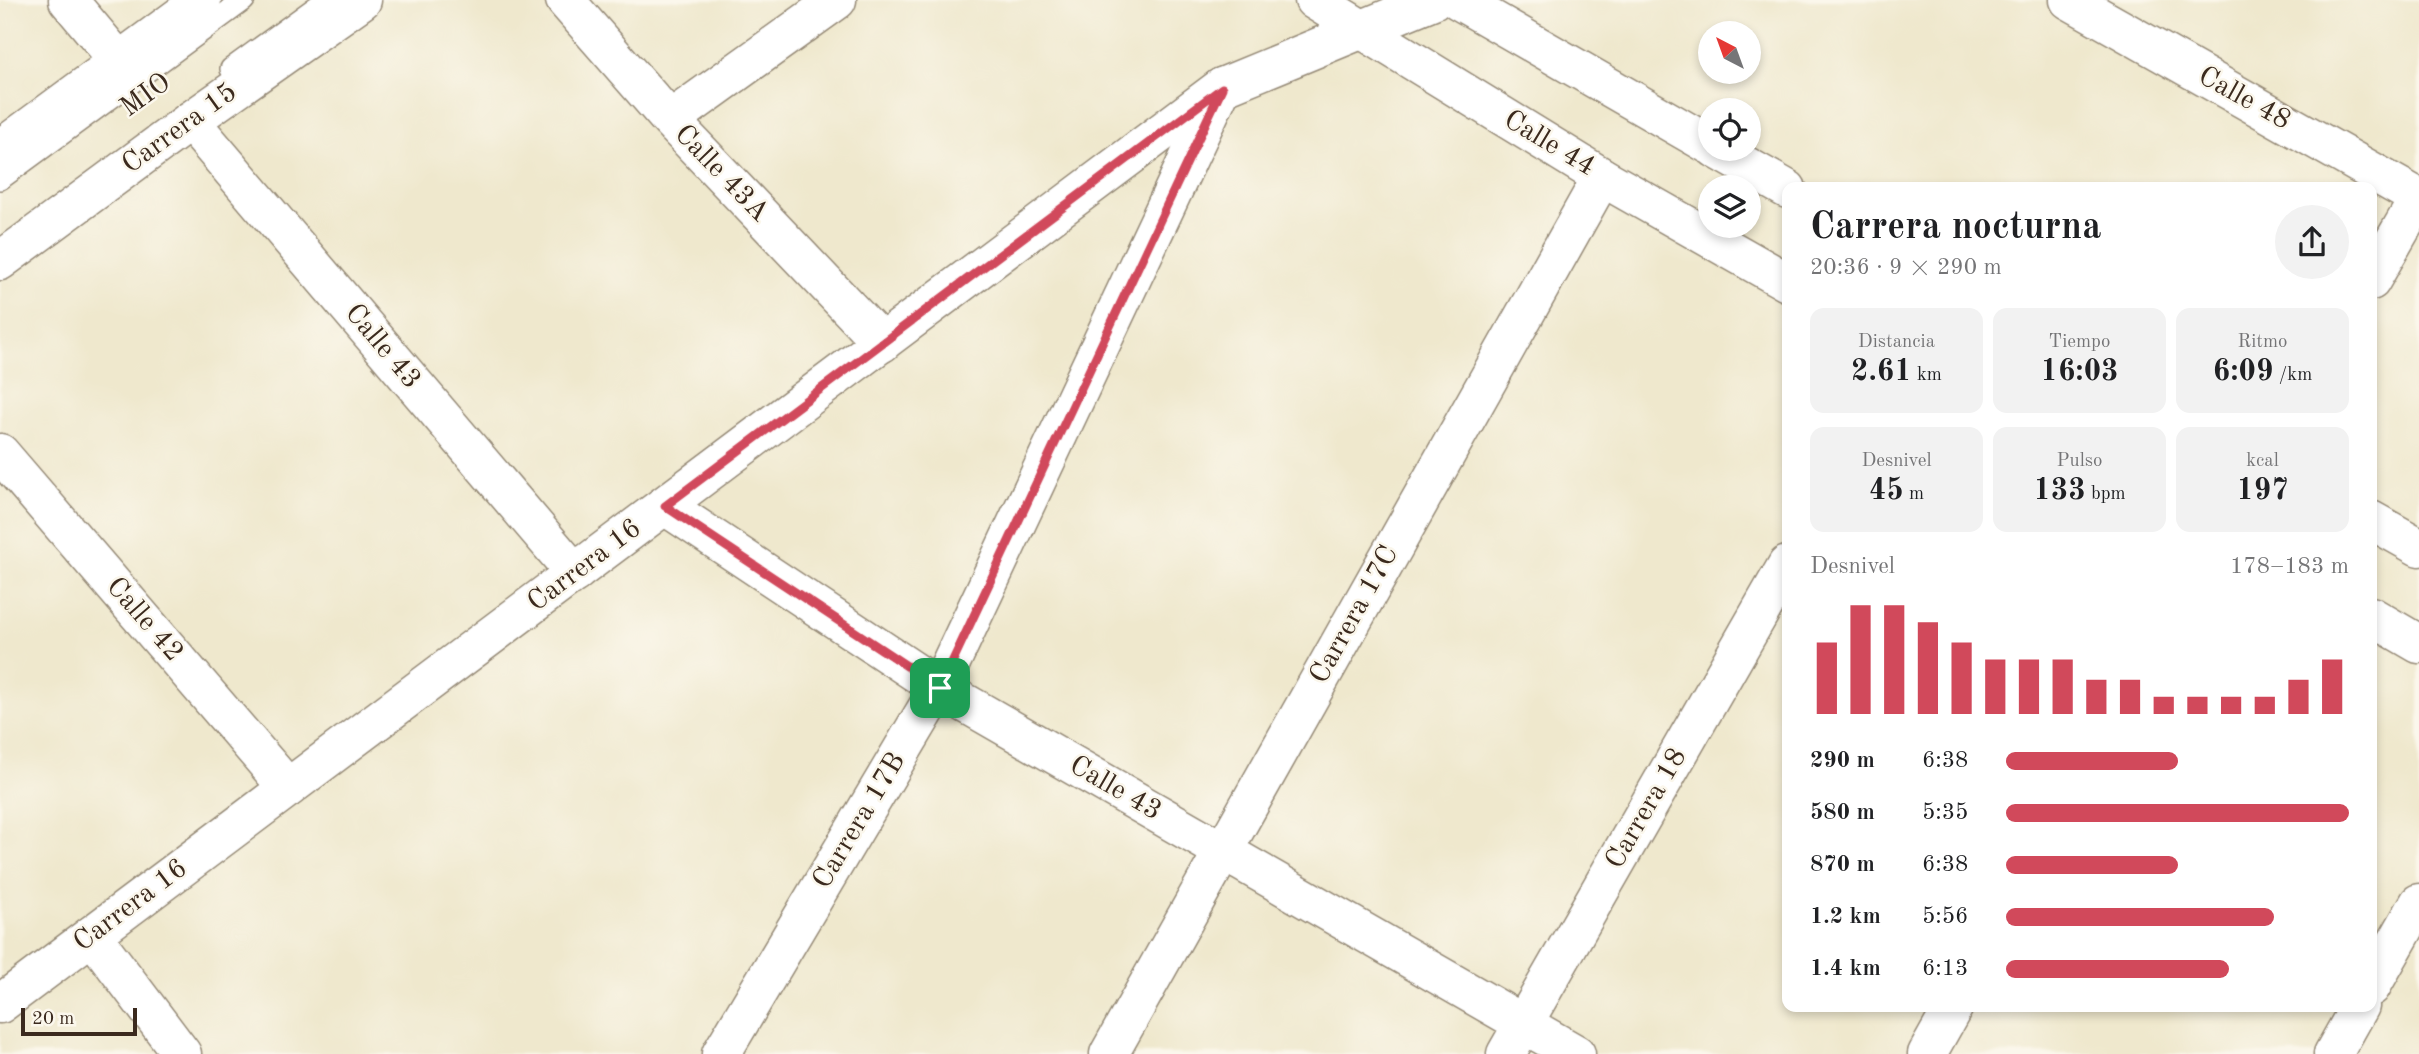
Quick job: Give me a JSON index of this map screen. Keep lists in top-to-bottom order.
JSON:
{
  "streets": {
    "street": [
      "Calle 48",
      "Carrera 15",
      "Calle 44",
      "Calle 43A",
      "Calle 43",
      "Carrera 16",
      "Carrera 17C",
      "Calle 42",
      "Carrera 18",
      "Carrera 17B"
    ],
    "lane": ["MIO"]
  },
  "crossings": [
    ["Carrera 15", "Calle 43"],
    ["Calle 44", "Carrera 16"],
    ["Calle 44", "Carrera 17C"],
    ["Calle 43A", "Carrera 16"],
    ["Calle 43", "Carrera 16"],
    ["Calle 43", "Carrera 17C"],
    ["Calle 43", "Carrera 18"],
    ["Calle 43", "Carrera 17B"],
    ["Carrera 16", "Calle 42"],
    ["Carrera 16", "Carrera 17B"]
  ],
  "scale_bar": "20 m",
  "north": "top left",
  "page": {
    "heading": ["Carrera nocturna", "20:36 · 9 × 290 m"],
    "stats": [
      ["Distancia", "2.61 km"],
      ["Tiempo", "16:03"],
      ["Ritmo", "6:09 /km"],
      ["Desnivel", "45 m"],
      ["Pulso", "133 bpm"],
      ["kcal", "197"]
    ],
    "chart": ["Desnivel", "178–183 m"],
    "list": [
      {
        "name": "290 m",
        "note": "6:38"
      },
      {
        "name": "580 m",
        "note": "5:35"
      },
      {
        "name": "870 m",
        "note": "6:38"
      },
      {
        "name": "1.2 km",
        "note": "5:56"
      },
      {
        "name": "1.4 km",
        "note": "6:13"
      }
    ],
    "scale": "20 m"
  }
}
